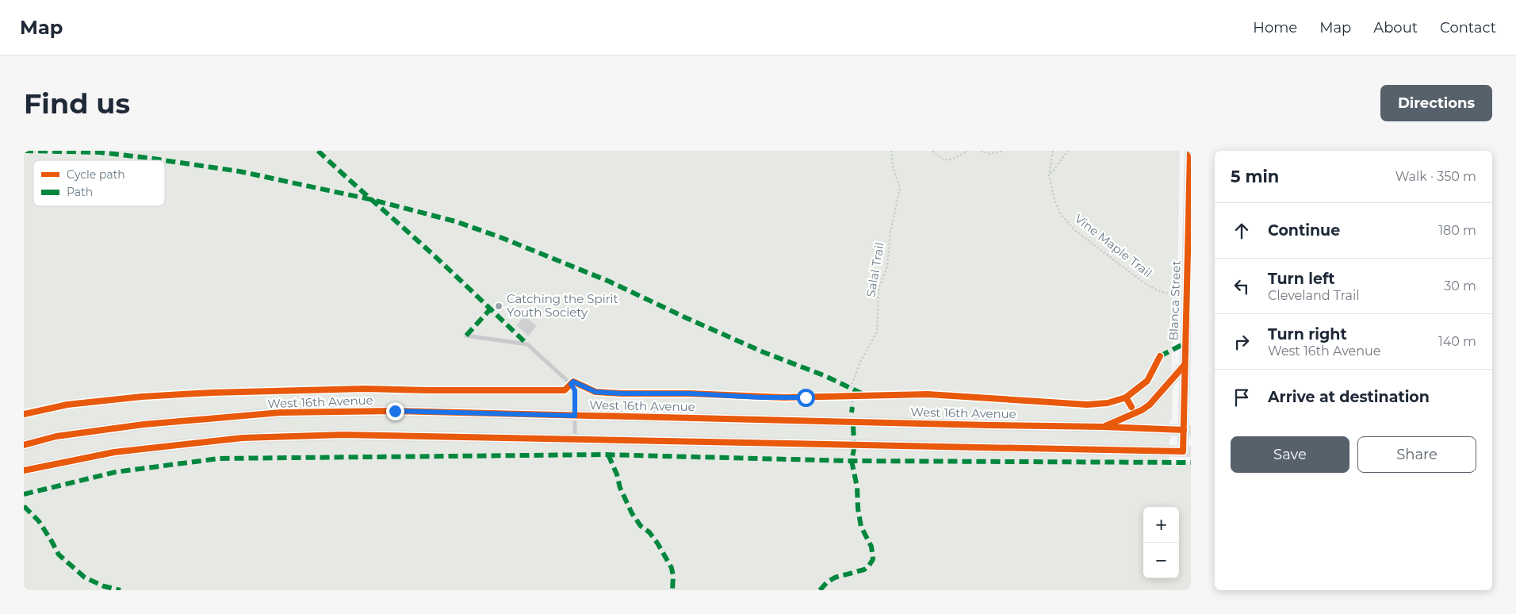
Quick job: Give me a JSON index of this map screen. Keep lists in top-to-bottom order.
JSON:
{
  "streets": {
    "main road": ["Blanca Street", "West 16th Avenue"],
    "path": ["Vine Maple Trail", "Salal Trail"]
  },
  "crossings": [
    ["Blanca Street", "West 16th Avenue"]
  ],
  "places": ["Catching the Spirit Youth Society"],
  "legend": ["Cycle path", "Path"],
  "page": {
    "header": "Map",
    "nav": [
      "Home",
      "Map",
      "About",
      "Contact"
    ],
    "buttons": [
      "Directions",
      ["Save", "Share"]
    ],
    "title": "Find us",
    "heading": ["5 min", "Walk · 350 m"],
    "list": [
      ["Continue", "180 m"],
      ["Turn left", "Cleveland Trail", "30 m"],
      ["Turn right", "West 16th Avenue", "140 m"],
      "Arrive at destination"
    ],
    "map_buttons": ["+", "−"]
  }
}
